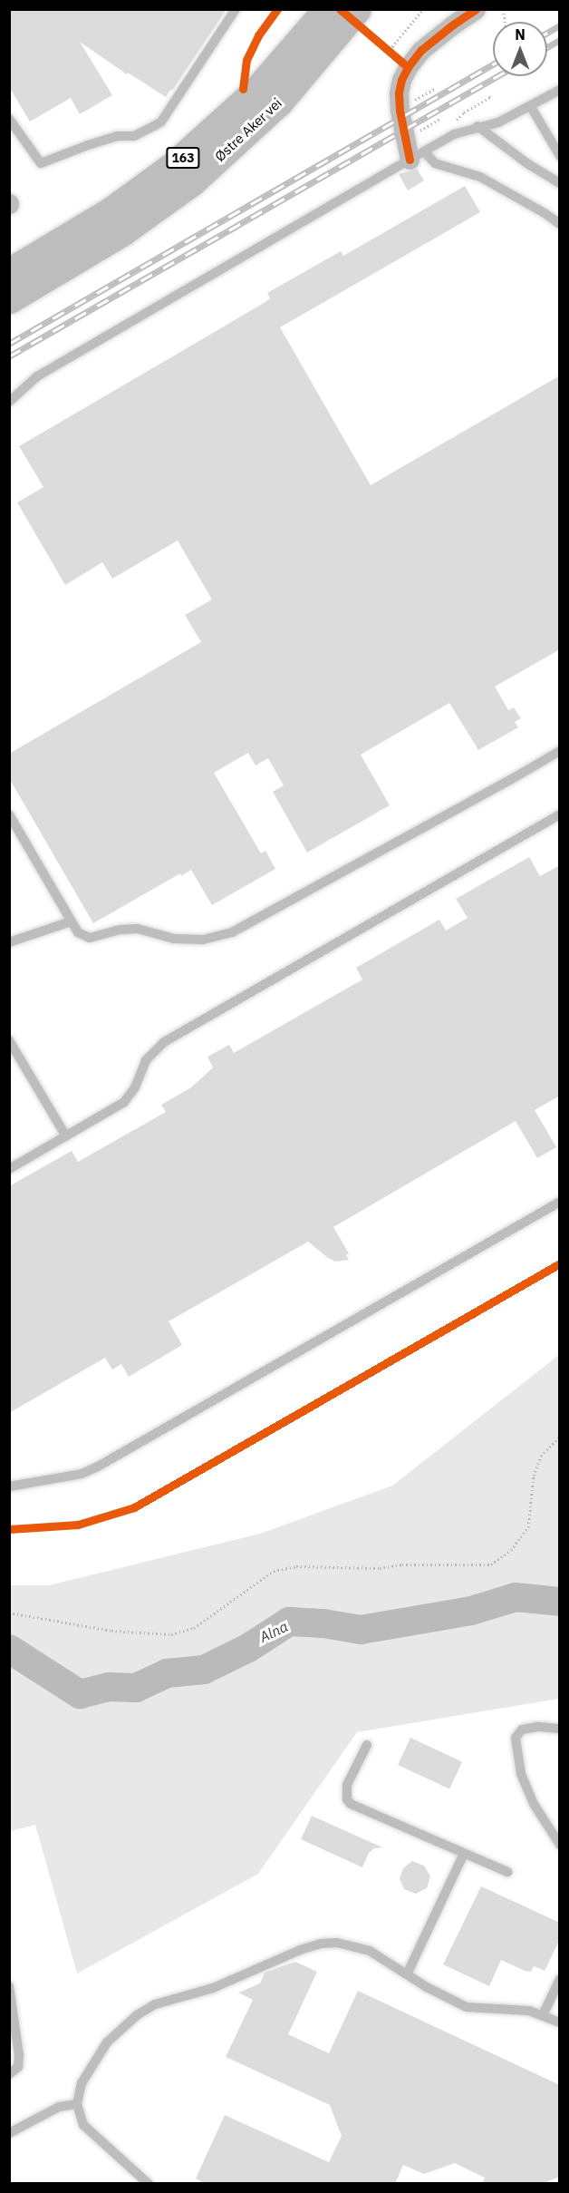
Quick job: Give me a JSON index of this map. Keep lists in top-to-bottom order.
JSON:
{
  "streets": {
    "highway": ["Østre Aker vei", "163"]
  },
  "water": ["Alna"],
  "north": "top"
}
